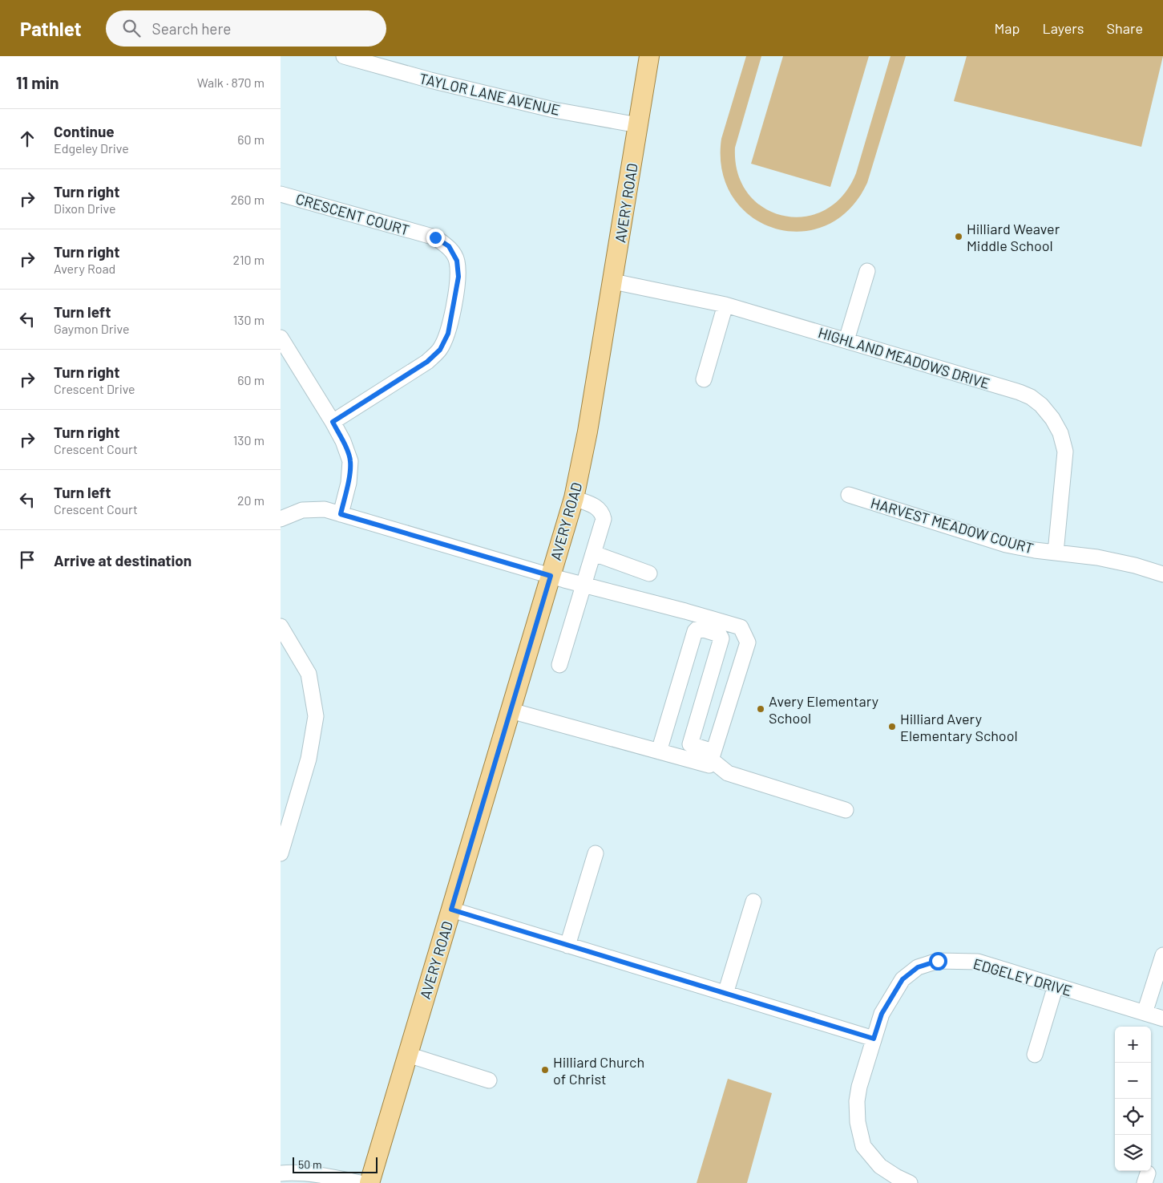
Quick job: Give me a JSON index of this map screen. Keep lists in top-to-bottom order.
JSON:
{
  "streets": {
    "main road": ["AVERY ROAD"],
    "street": [
      "TAYLOR LANE AVENUE",
      "CRESCENT COURT",
      "HIGHLAND MEADOWS DRIVE",
      "HARVEST MEADOW COURT",
      "EDGELEY DRIVE"
    ]
  },
  "crossings": [
    ["TAYLOR LANE AVENUE", "AVERY ROAD"],
    ["AVERY ROAD", "HIGHLAND MEADOWS DRIVE"],
    ["HIGHLAND MEADOWS DRIVE", "HARVEST MEADOW COURT"]
  ],
  "places": [
    "Hilliard Weaver Middle School",
    "Avery Elementary School",
    "Hilliard Avery Elementary School",
    "Hilliard Church of Christ"
  ],
  "scale_bar": "50 m",
  "page": {
    "header": "Pathlet",
    "search": "Search here",
    "nav": ["Map", "Layers", "Share"],
    "heading": ["11 min", "Walk · 870 m"],
    "list": [
      ["Continue", "Edgeley Drive", "60 m"],
      ["Turn right", "Dixon Drive", "260 m"],
      ["Turn right", "Avery Road", "210 m"],
      ["Turn left", "Gaymon Drive", "130 m"],
      ["Turn right", "Crescent Drive", "60 m"],
      ["Turn right", "Crescent Court", "130 m"],
      ["Turn left", "Crescent Court", "20 m"],
      "Arrive at destination"
    ],
    "map_buttons": ["+", "−"],
    "scale": "50 m"
  }
}
